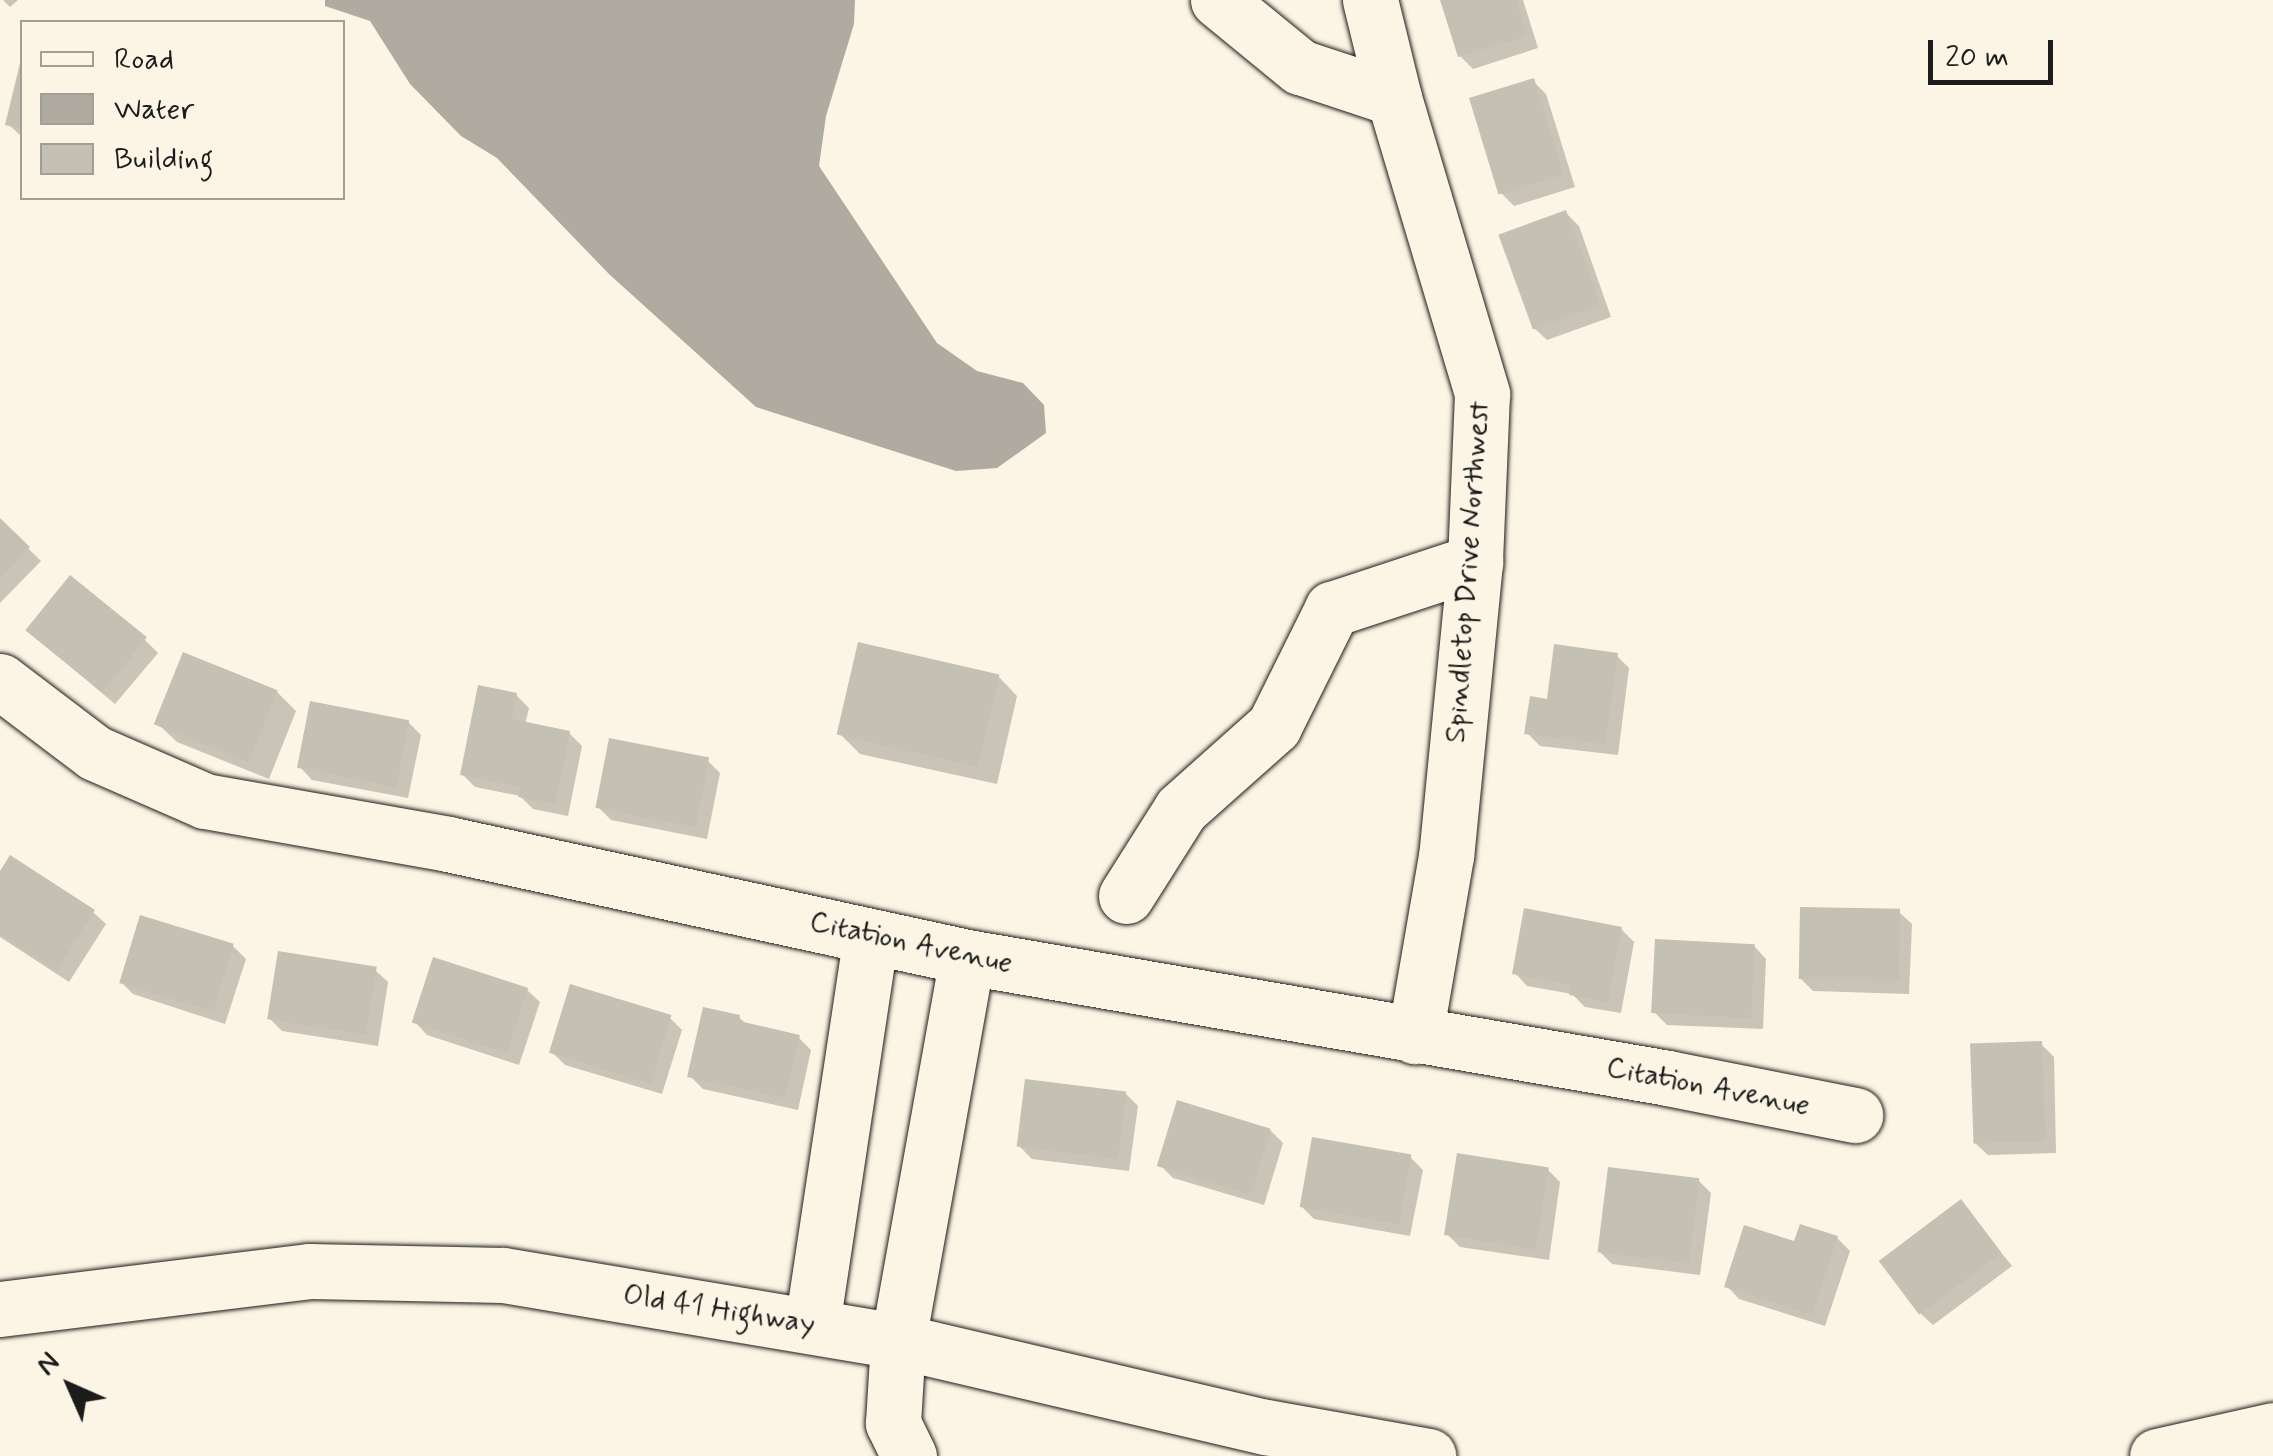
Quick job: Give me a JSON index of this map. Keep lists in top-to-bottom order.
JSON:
{
  "streets": {
    "street": ["Spindletop Drive Northwest", "Citation Avenue", "Old 41 Highway"]
  },
  "crossings": [
    ["Spindletop Drive Northwest", "Citation Avenue"]
  ],
  "legend": ["Road", "Water", "Building"],
  "scale_bar": "20 m",
  "north": "top left"
}
